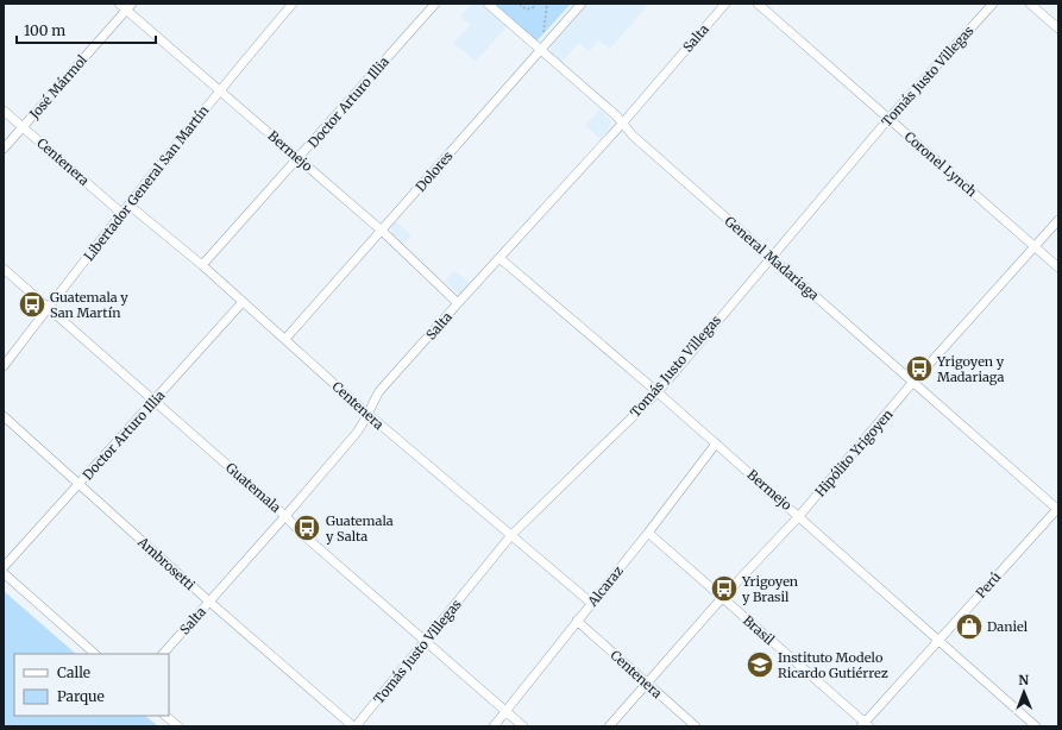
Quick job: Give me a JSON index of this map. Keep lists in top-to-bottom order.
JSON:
{
  "streets": {
    "street": [
      "Salta",
      "Tomás Justo Villegas",
      "José Mármol",
      "Doctor Arturo Illia",
      "Bermejo",
      "Centenera",
      "Coronel Lynch",
      "Dolores",
      "Libertador General San Martín",
      "General Madariaga",
      "Hipólito Yrigoyen",
      "Guatemala",
      "Ambrosetti",
      "Perú",
      "Alcaraz",
      "Brasil"
    ]
  },
  "crossings": [
    ["Salta", "Bermejo"],
    ["Salta", "Centenera"],
    ["Salta", "General Madariaga"],
    ["Salta", "Guatemala"],
    ["Salta", "Ambrosetti"],
    ["Tomás Justo Villegas", "Bermejo"],
    ["Tomás Justo Villegas", "Centenera"],
    ["Tomás Justo Villegas", "Coronel Lynch"],
    ["Tomás Justo Villegas", "General Madariaga"],
    ["Tomás Justo Villegas", "Guatemala"],
    ["Tomás Justo Villegas", "Ambrosetti"],
    ["José Mármol", "Bermejo"],
    ["José Mármol", "Centenera"],
    ["Doctor Arturo Illia", "Bermejo"],
    ["Doctor Arturo Illia", "Centenera"],
    ["Doctor Arturo Illia", "Guatemala"],
    ["Doctor Arturo Illia", "Ambrosetti"],
    ["Bermejo", "Dolores"],
    ["Bermejo", "Libertador General San Martín"],
    ["Bermejo", "Hipólito Yrigoyen"],
    ["Bermejo", "Perú"],
    ["Bermejo", "Alcaraz"],
    ["Centenera", "Dolores"],
    ["Centenera", "Libertador General San Martín"],
    ["Centenera", "Hipólito Yrigoyen"],
    ["Centenera", "Alcaraz"],
    ["Coronel Lynch", "Hipólito Yrigoyen"],
    ["Dolores", "General Madariaga"],
    ["Libertador General San Martín", "Guatemala"],
    ["General Madariaga", "Hipólito Yrigoyen"],
    ["General Madariaga", "Perú"],
    ["Hipólito Yrigoyen", "Brasil"],
    ["Guatemala", "Alcaraz"],
    ["Perú", "Brasil"],
    ["Alcaraz", "Brasil"]
  ],
  "places": {
    "bus stop": [
      "Guatemala y San Martín",
      "Yrigoyen y Madariaga",
      "Guatemala y Salta",
      "Yrigoyen y Brasil"
    ],
    "shop": ["Daniel"],
    "school or university": ["Instituto Modelo Ricardo Gutiérrez"]
  },
  "legend": ["Calle", "Parque"],
  "scale_bar": "100 m",
  "north": "top"
}
